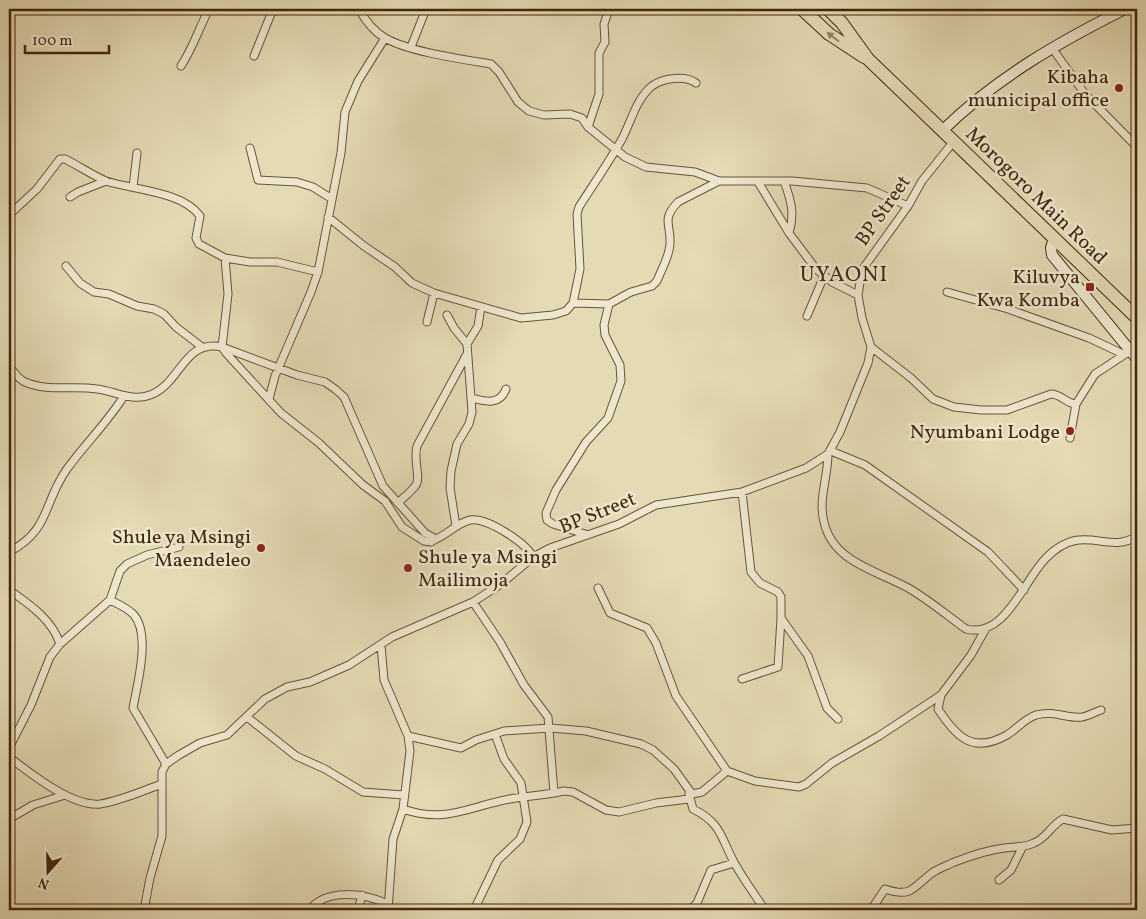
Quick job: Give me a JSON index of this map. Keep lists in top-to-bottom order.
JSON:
{
  "streets": {
    "highway": ["Morogoro Main Road"],
    "street": ["BP Street"]
  },
  "crossings": [
    ["Morogoro Main Road", "BP Street"]
  ],
  "districts": ["UYAONI"],
  "places": {
    "other": [
      "Kibaha municipal office",
      "Nyumbani Lodge",
      "Shule ya Msingi Maendeleo",
      "Shule ya Msingi Mailimoja"
    ],
    "transit": ["Kiluvya Kwa Komba"]
  },
  "scale_bar": "100 m",
  "north": "bottom"
}
